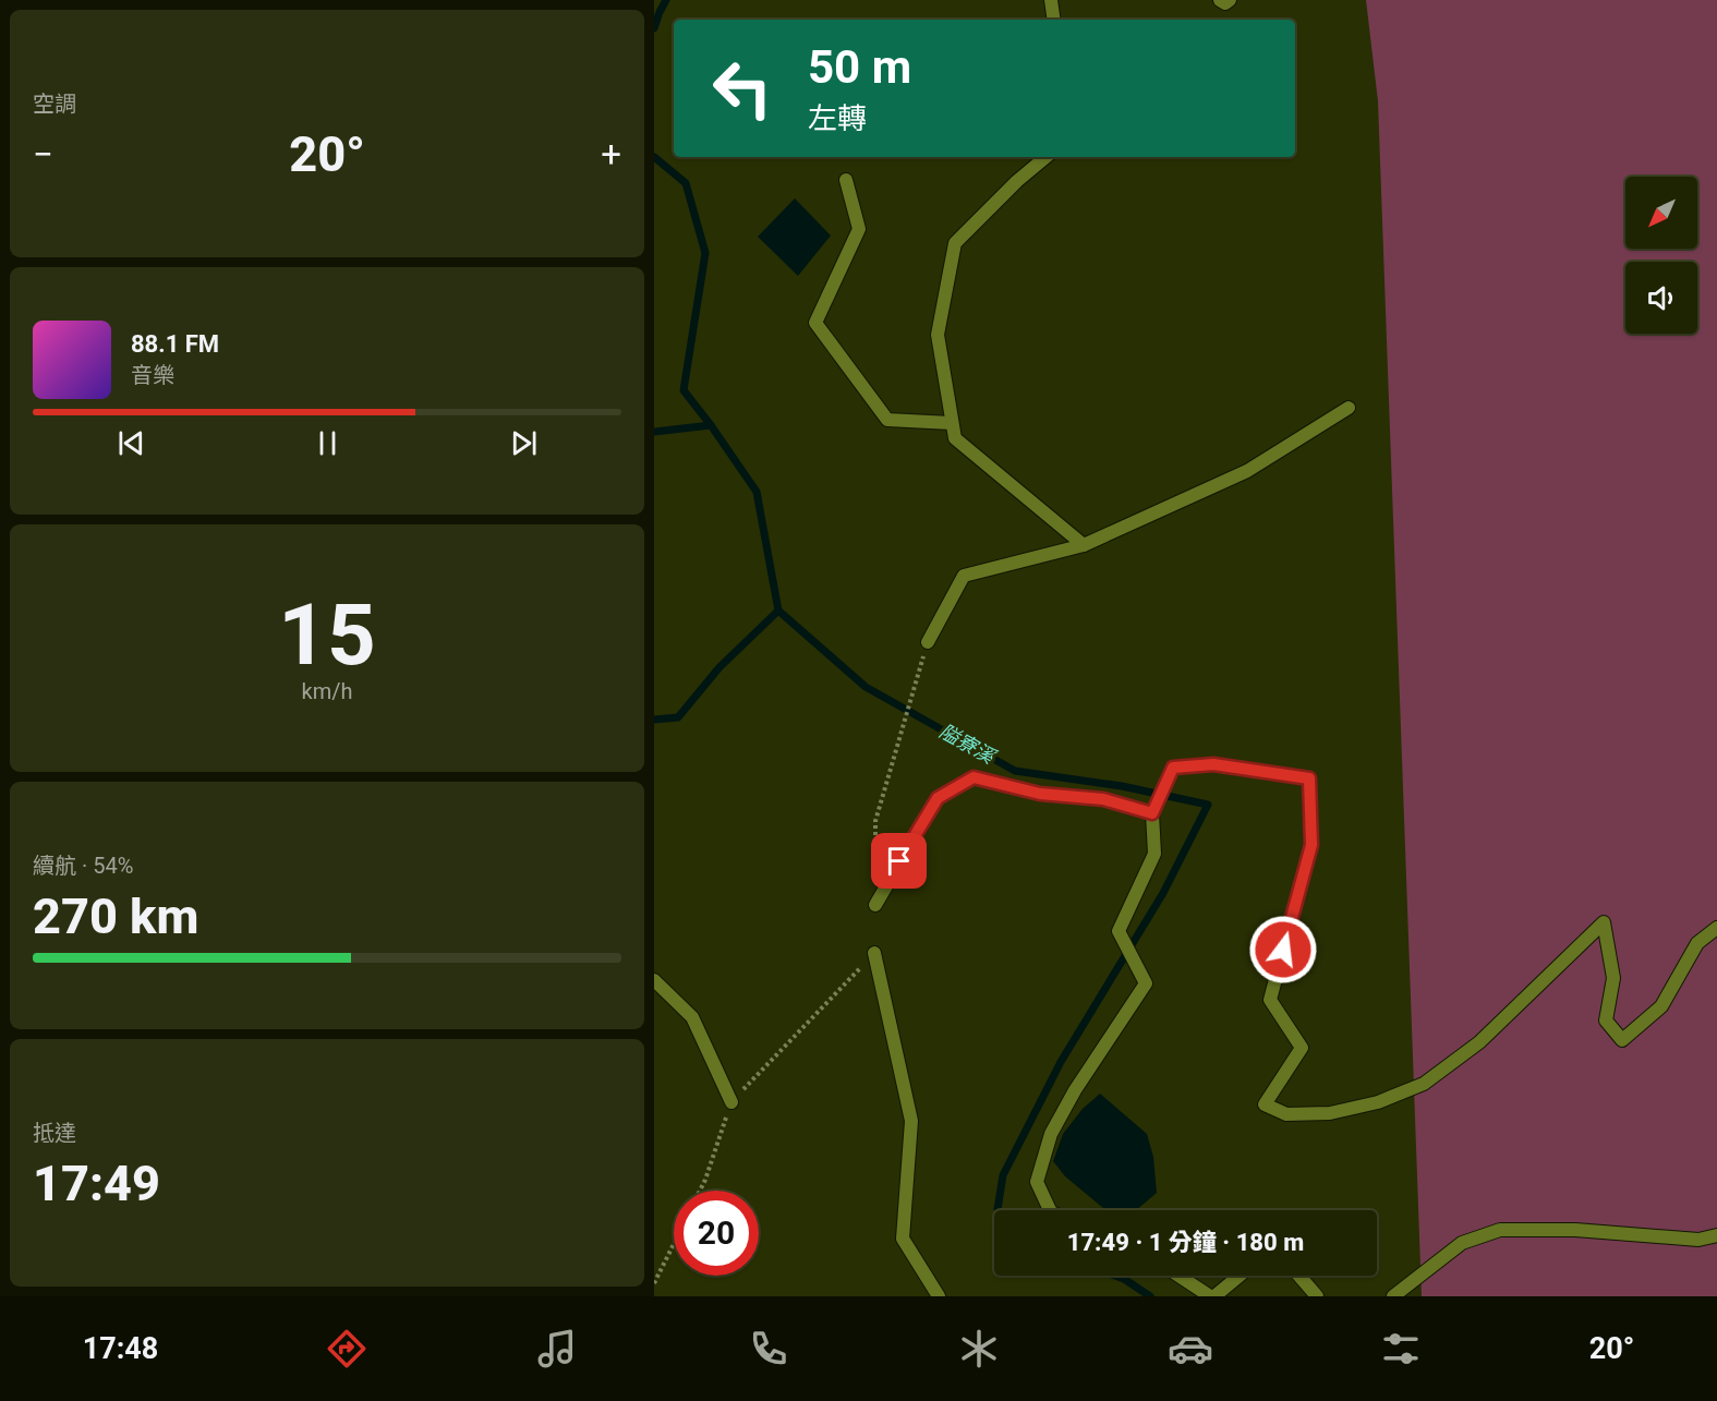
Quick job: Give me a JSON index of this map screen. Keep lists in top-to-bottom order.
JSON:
{
  "water": ["隘寮溪"],
  "north": "bottom left",
  "page": {
    "tile": [
      "空調",
      ["15", "km/h"],
      ["續航 · 54%", "270 km"],
      ["抵達", "17:49"]
    ],
    "turn": ["50 m", "左轉"],
    "heat": ["−", "20°", "+"],
    "song": ["88.1 FM", "音樂"],
    "limit": "20",
    "trip": "17:49 · 1 分鐘 · 180 m",
    "tabs": ["17:48", "20°"]
  }
}
